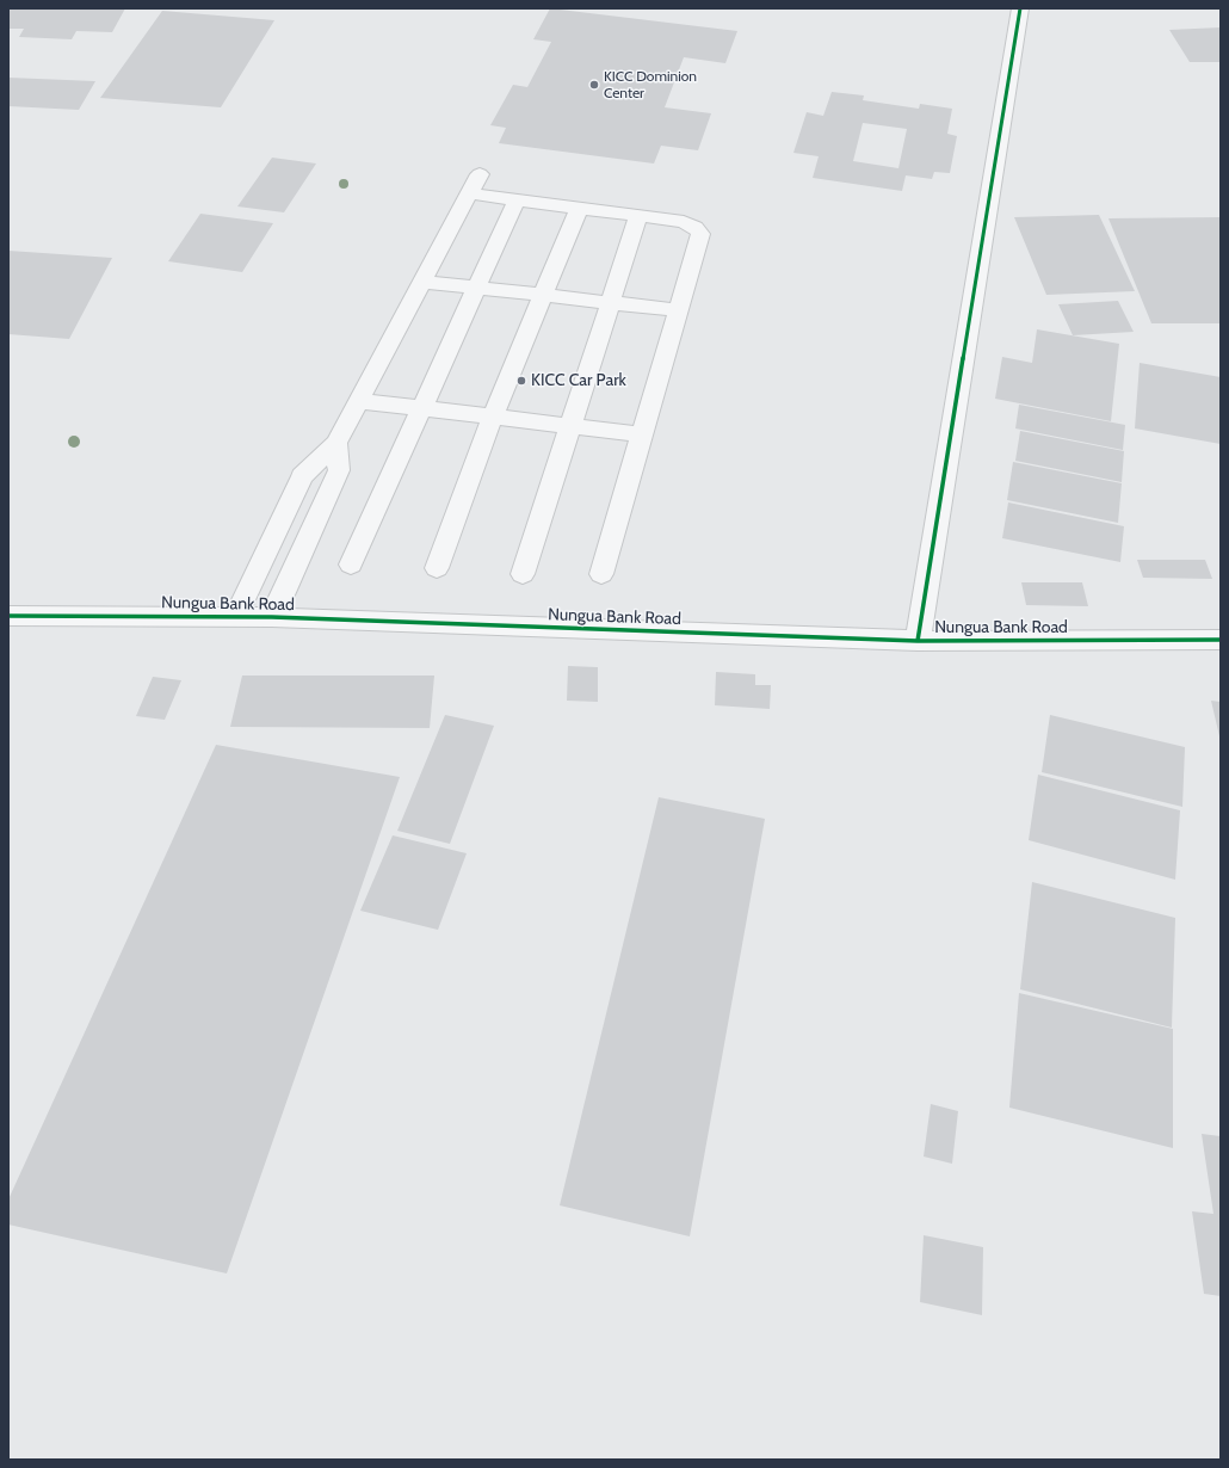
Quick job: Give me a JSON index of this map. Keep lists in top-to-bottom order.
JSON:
{
  "streets": {
    "street": ["Nungua Bank Road"]
  },
  "places": ["KICC Dominion Center", "KICC Car Park"]
}
